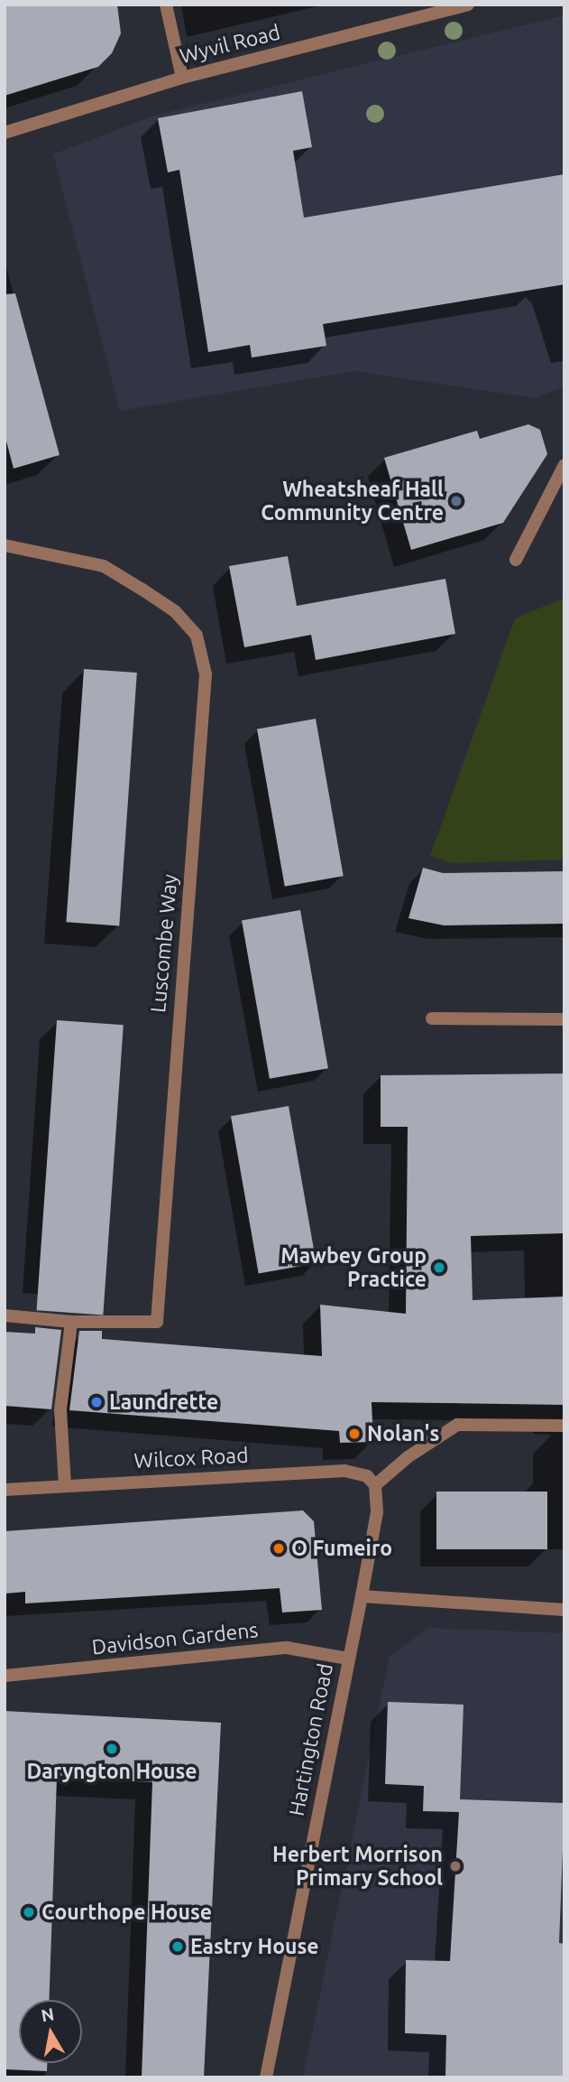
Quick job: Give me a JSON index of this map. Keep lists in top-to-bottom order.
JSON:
{
  "streets": {
    "street": [
      "Wyvil Road",
      "Luscombe Way",
      "Wilcox Road",
      "Davidson Gardens",
      "Hartington Road"
    ]
  },
  "crossings": [
    ["Wilcox Road", "Hartington Road"],
    ["Davidson Gardens", "Hartington Road"]
  ],
  "places": [
    "Wheatsheaf Hall Community Centre",
    "Mawbey Group Practice",
    "Laundrette",
    "Nolan's",
    "O Fumeiro",
    "Daryngton House",
    "Herbert Morrison Primary School",
    "Courthope House",
    "Eastry House"
  ],
  "north": "top"
}
